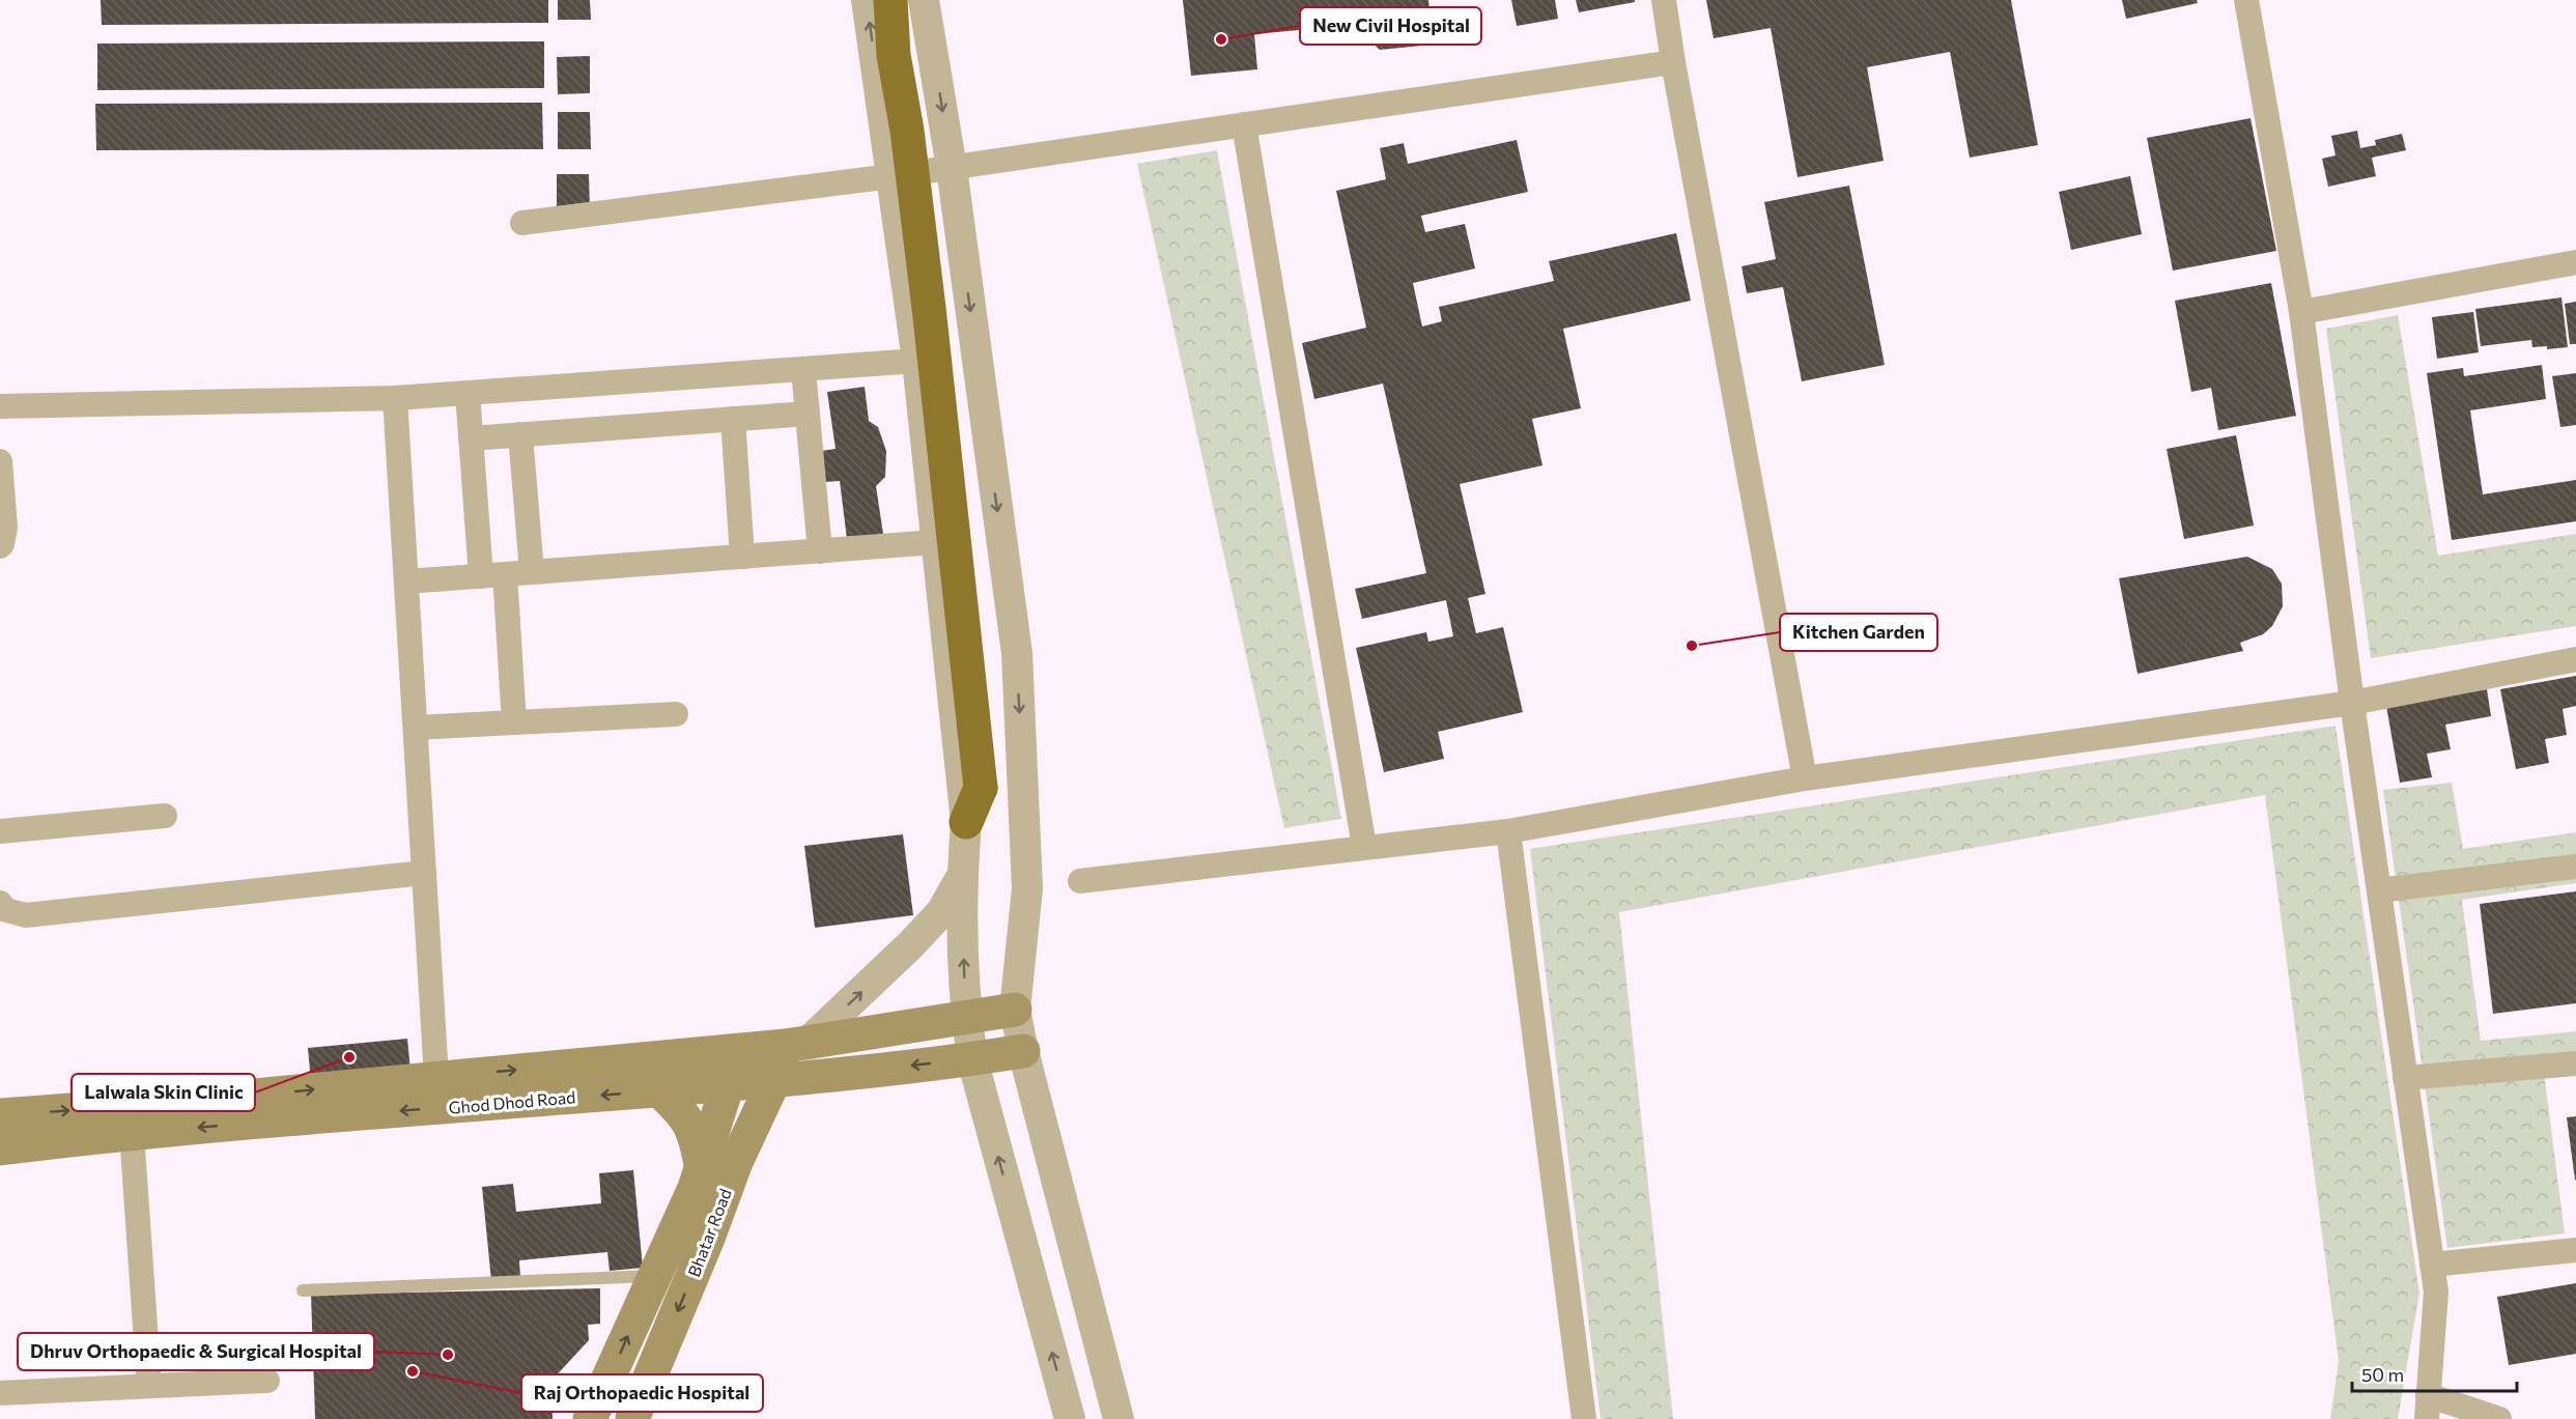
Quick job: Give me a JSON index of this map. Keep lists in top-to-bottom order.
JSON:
{
  "streets": {
    "main road": ["Ghod Dhod Road", "Bhatar Road"]
  },
  "crossings": [
    ["Ghod Dhod Road", "Bhatar Road"]
  ],
  "places": [
    "New Civil Hospital",
    "Kitchen Garden",
    "Lalwala Skin Clinic",
    "Dhruv Orthopaedic & Surgical Hospital",
    "Raj Orthopaedic Hospital"
  ],
  "scale_bar": "50 m"
}
